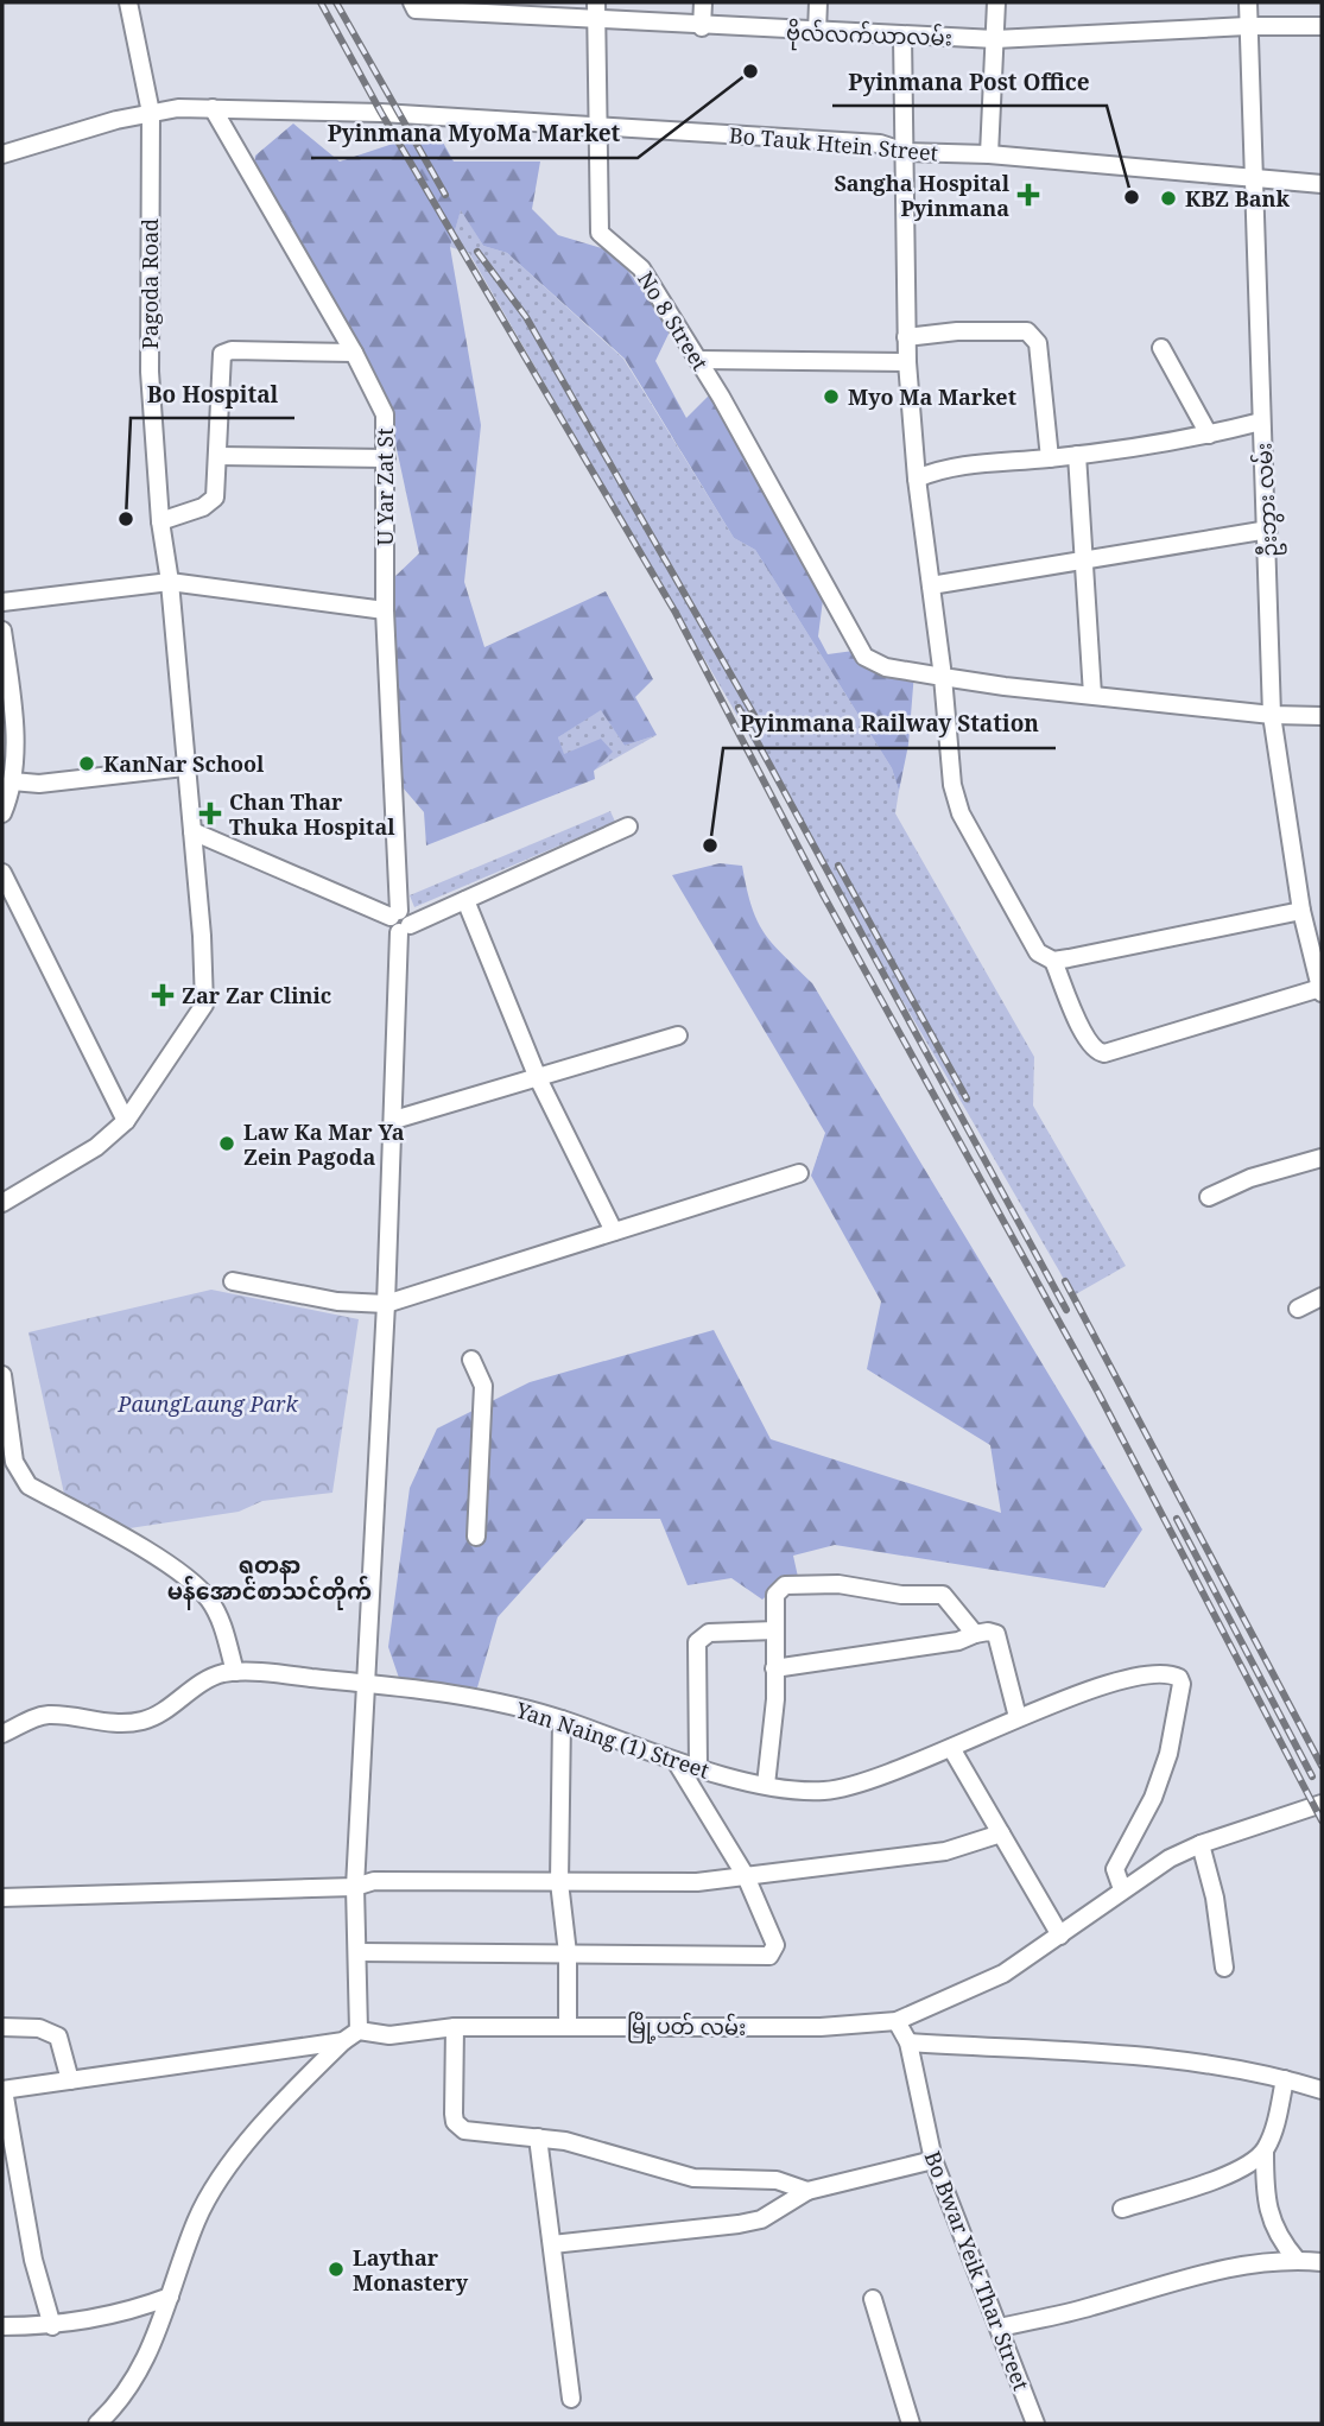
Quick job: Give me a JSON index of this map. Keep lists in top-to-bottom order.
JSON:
{
  "streets": {
    "street": [
      "ဗိုလ်လက်ယာလမ်း",
      "Bo Tauk Htein Street",
      "Pagoda Road",
      "No 8 Street",
      "U Yar Zat St",
      "ဦးဘွား လမ်း",
      "Yan Naing (1) Street",
      "မြို့ပတ် လမ်း",
      "Bo Bwar Yeik Thar Street"
    ]
  },
  "crossings": [
    ["ဗိုလ်လက်ယာလမ်း", "No 8 Street"],
    ["ဗိုလ်လက်ယာလမ်း", "ဦးဘွား လမ်း"],
    ["Bo Tauk Htein Street", "Pagoda Road"],
    ["Bo Tauk Htein Street", "No 8 Street"],
    ["Bo Tauk Htein Street", "U Yar Zat St"],
    ["Bo Tauk Htein Street", "ဦးဘွား လမ်း"],
    ["No 8 Street", "ဦးဘွား လမ်း"],
    ["U Yar Zat St", "Yan Naing (1) Street"],
    ["U Yar Zat St", "မြို့ပတ် လမ်း"],
    ["Yan Naing (1) Street", "မြို့ပတ် လမ်း"],
    ["မြို့ပတ် လမ်း", "Bo Bwar Yeik Thar Street"]
  ],
  "districts": ["ရတနာ မန်အောင်စာသင်တိုက်"],
  "parks": ["PaungLaung Park"],
  "places": {
    "other": [
      "Pyinmana MyoMa Market",
      "Pyinmana Post Office",
      "KBZ Bank",
      "Myo Ma Market",
      "Bo Hospital",
      "KanNar School",
      "Pyinmana Railway Station",
      "Law Ka Mar Ya Zein Pagoda",
      "Laythar Monastery"
    ],
    "health": ["Sangha Hospital Pyinmana", "Chan Thar Thuka Hospital", "Zar Zar Clinic"]
  }
}
